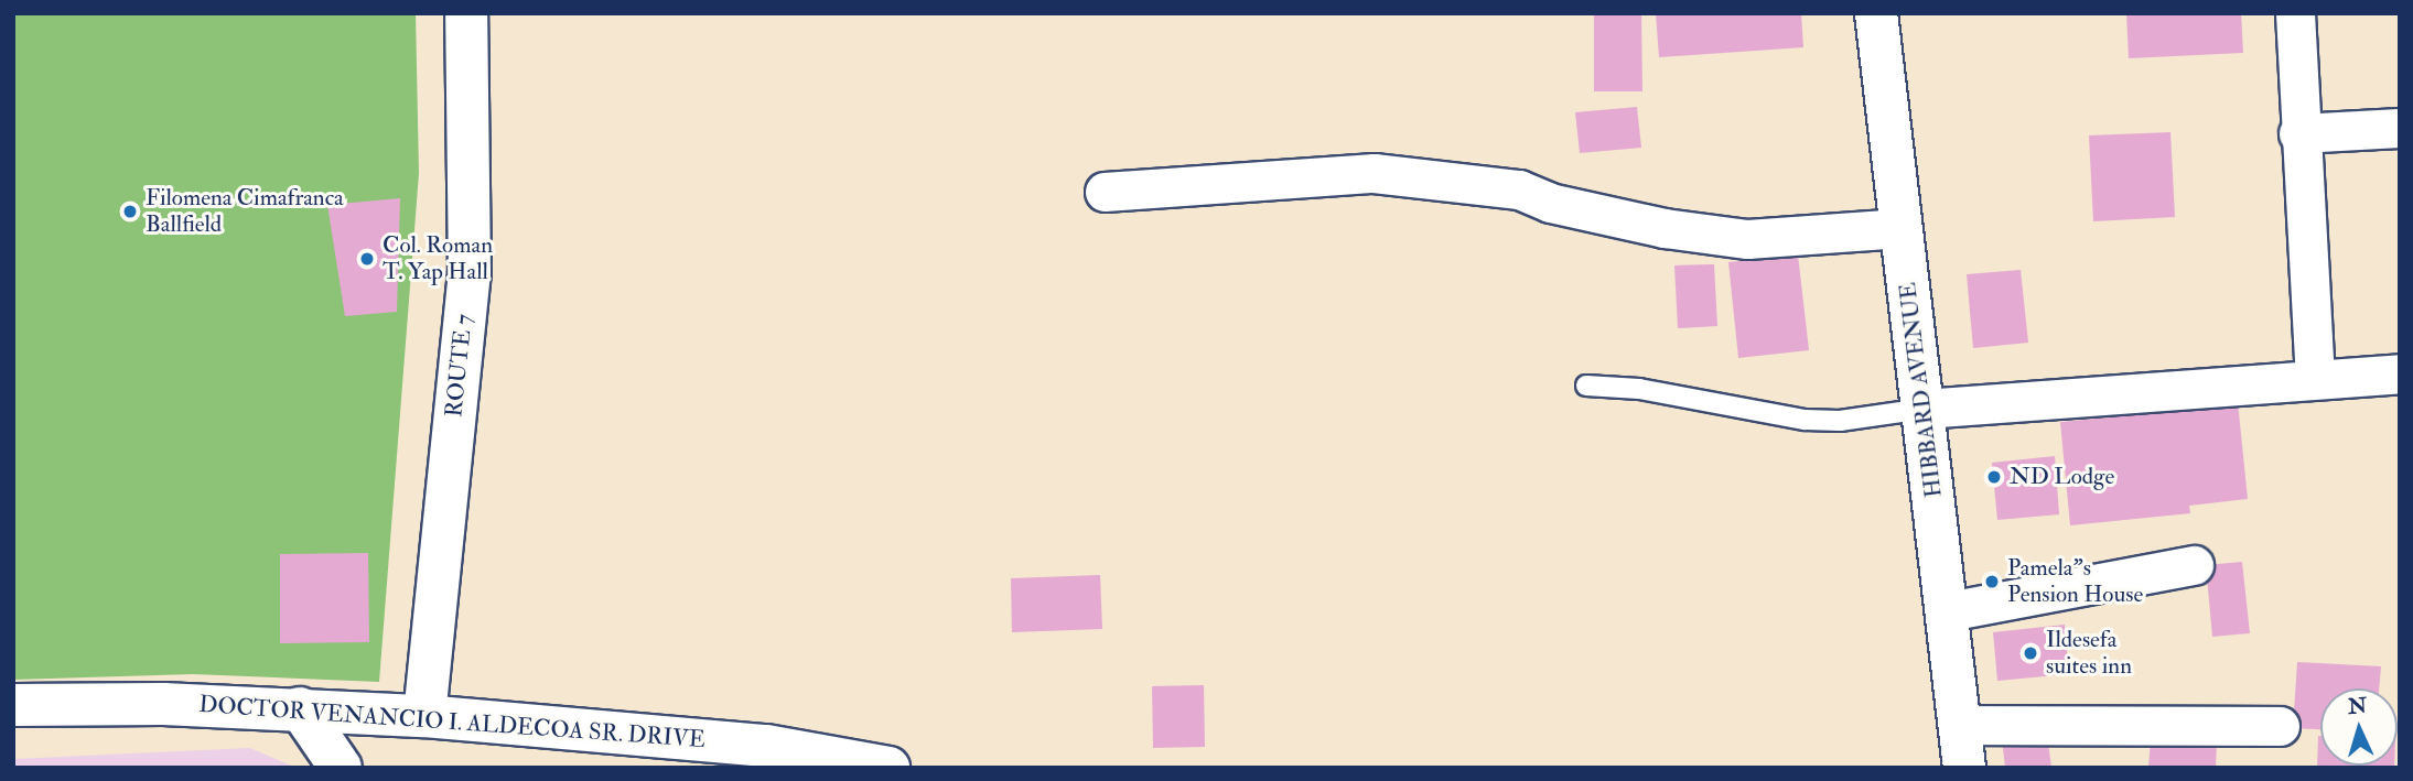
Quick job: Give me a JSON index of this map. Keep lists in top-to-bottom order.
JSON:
{
  "streets": {
    "main road": ["ROUTE 7", "HIBBARD AVENUE", "DOCTOR VENANCIO I. ALDECOA SR. DRIVE"]
  },
  "crossings": [
    ["ROUTE 7", "DOCTOR VENANCIO I. ALDECOA SR. DRIVE"]
  ],
  "places": [
    "Filomena Cimafranca Ballfield",
    "Col. Roman T. Yap Hall",
    "ND Lodge",
    "Pamela\"s Pension House",
    "Ildesefa suites inn"
  ],
  "north": "top"
}
